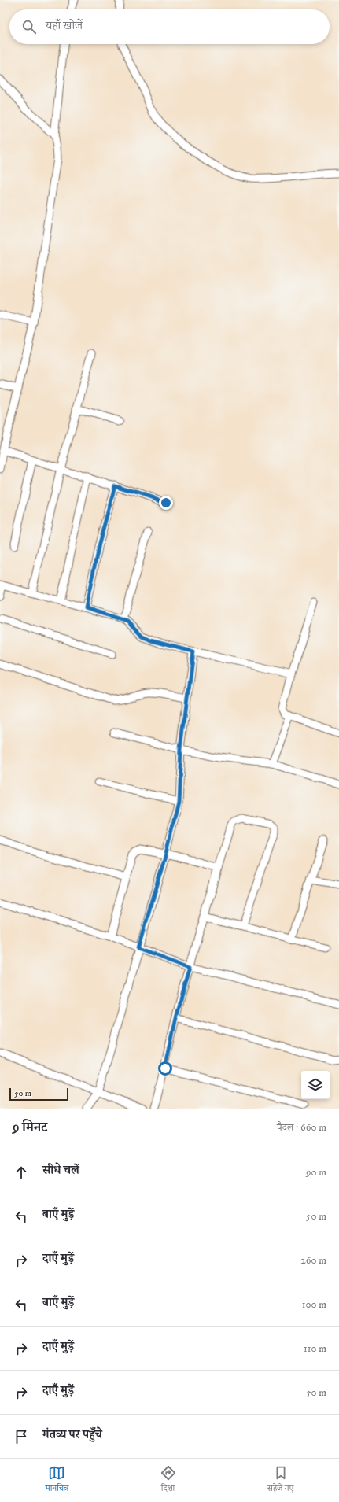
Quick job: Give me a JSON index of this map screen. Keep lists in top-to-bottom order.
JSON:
{
  "scale_bar": "50 m",
  "page": {
    "search": "यहाँ खोजें",
    "scale": "50 m",
    "heading": ["9 मिनट", "पैदल · 660 m"],
    "list": [
      ["सीधे चलें", "90 m"],
      ["बाएँ मुड़ें", "50 m"],
      ["दाएँ मुड़ें", "260 m"],
      ["बाएँ मुड़ें", "100 m"],
      ["दाएँ मुड़ें", "110 m"],
      ["दाएँ मुड़ें", "50 m"],
      "गंतव्य पर पहुँचे"
    ],
    "nav": ["मानचित्र", "दिशा", "सहेजे गए"]
  }
}
